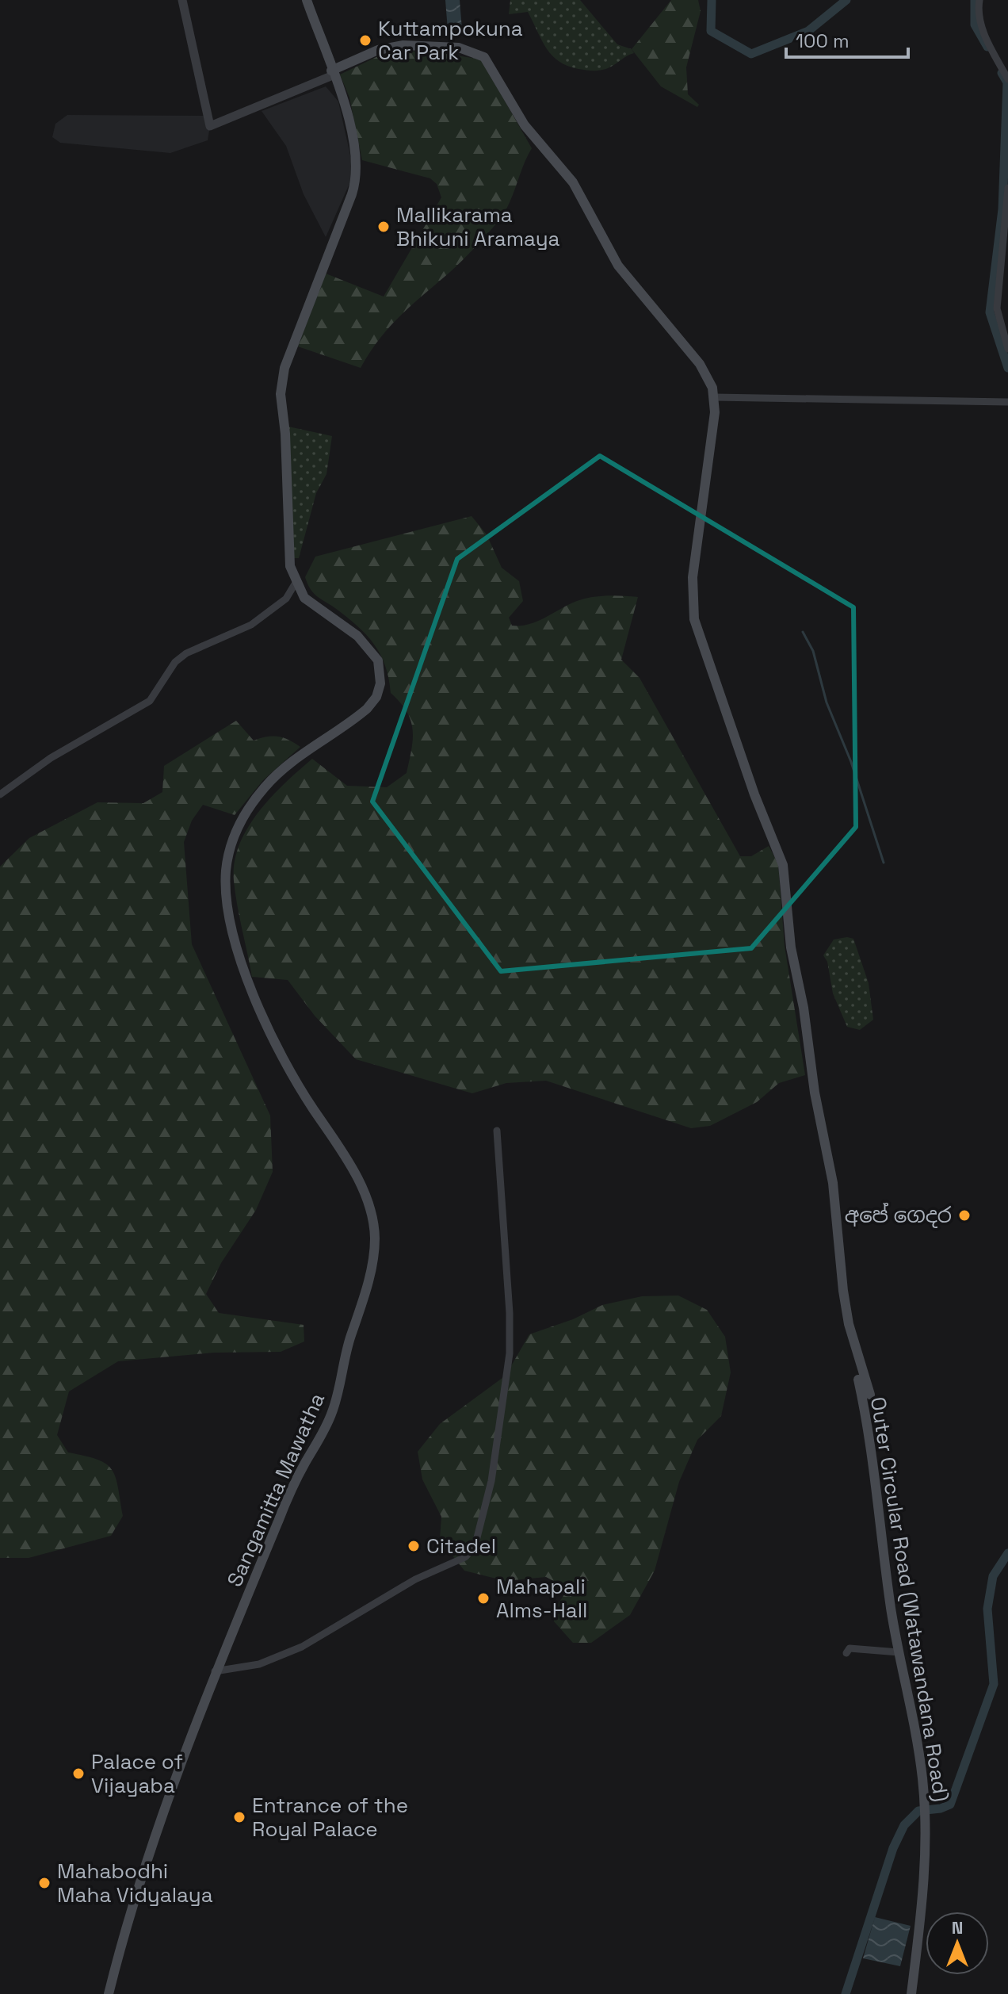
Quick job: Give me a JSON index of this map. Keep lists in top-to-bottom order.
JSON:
{
  "streets": {
    "main road": ["Sangamitta Mawatha", "Outer Circular Road (Watawandana Road)"]
  },
  "crossings": [
    ["Sangamitta Mawatha", "Outer Circular Road (Watawandana Road)"]
  ],
  "places": [
    "Kuttampokuna Car Park",
    "Mallikarama Bhikuni Aramaya",
    "අපේ ගෙදර",
    "Citadel",
    "Mahapali Alms-Hall",
    "Palace of Vijayaba",
    "Entrance of the Royal Palace",
    "Mahabodhi Maha Vidyalaya"
  ],
  "scale_bar": "100 m",
  "north": "top"
}
